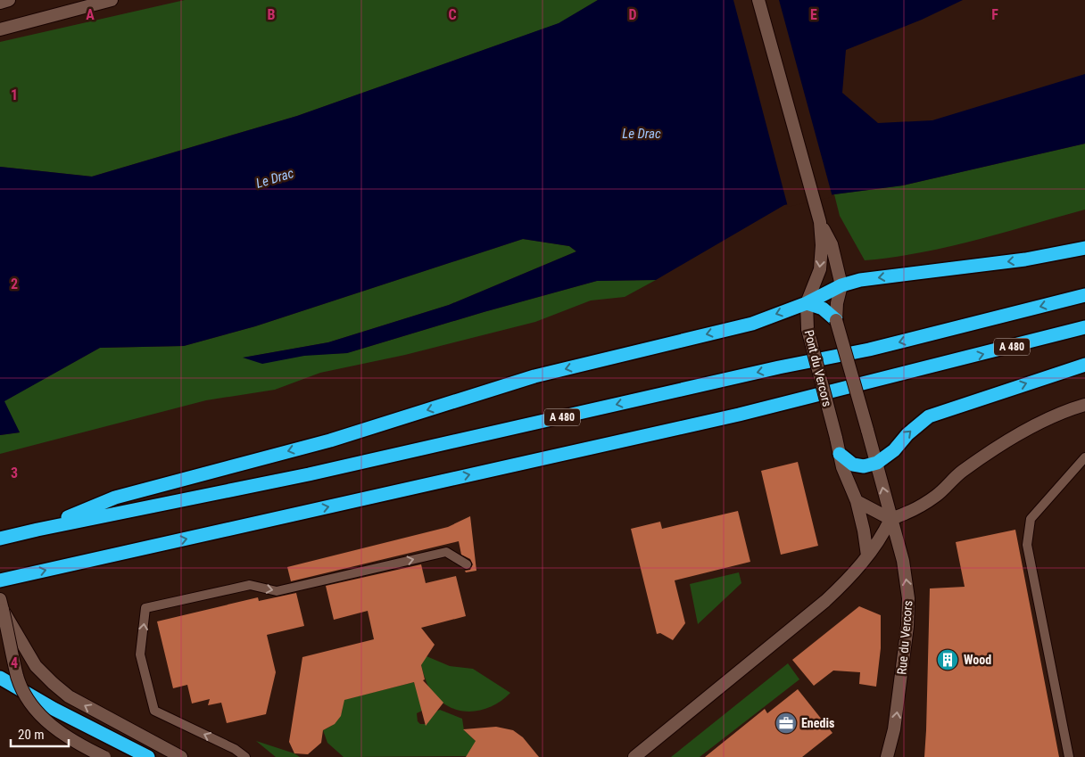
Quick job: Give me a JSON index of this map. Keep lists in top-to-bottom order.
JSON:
{
  "streets": {
    "highway": ["A 480"],
    "street": ["Pont du Vercors", "Rue du Vercors"]
  },
  "one_way": ["Rue du Vercors"],
  "water": ["Le Drac"],
  "places": {
    "building": ["Wood"],
    "office": ["Enedis"]
  },
  "scale_bar": "20 m",
  "grid": {
    "columns": [
      "A",
      "B",
      "C",
      "D",
      "E",
      "F"
    ],
    "rows": [
      "1",
      "2",
      "3",
      "4"
    ]
  }
}
